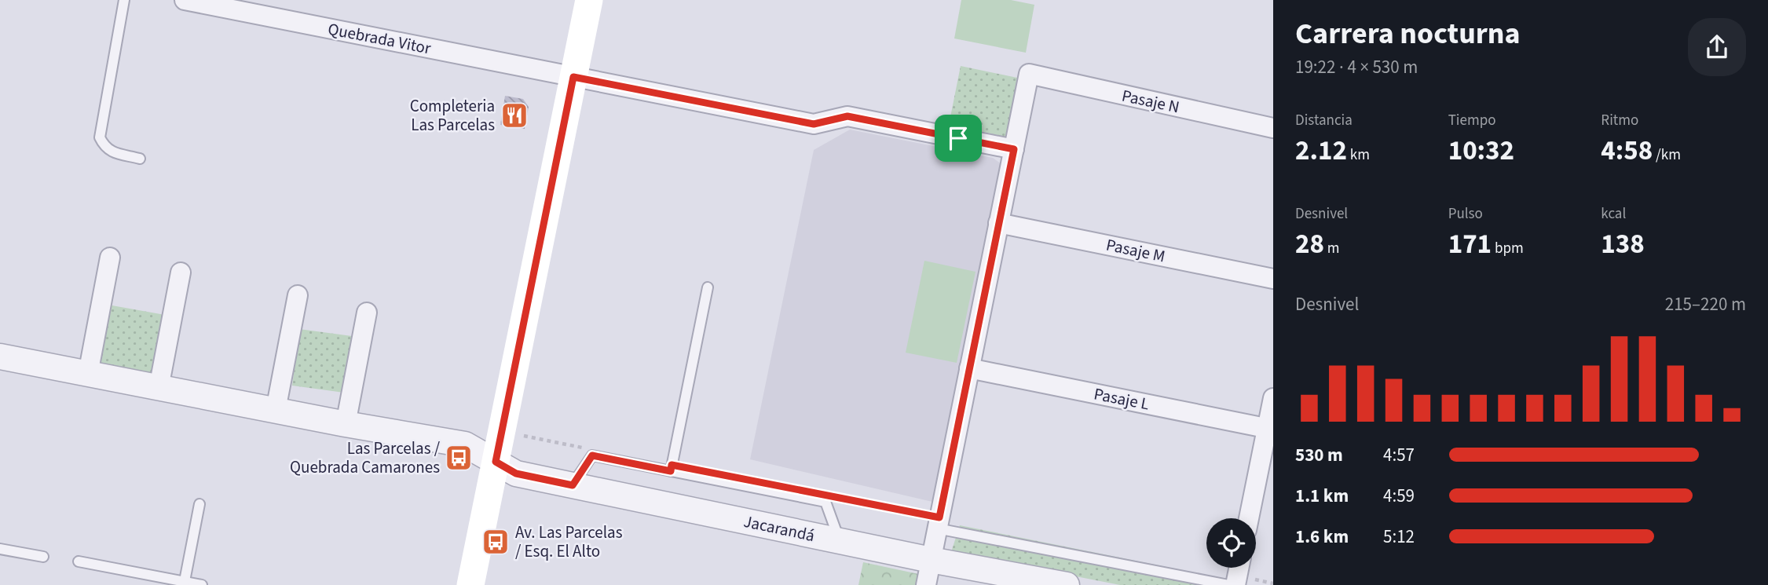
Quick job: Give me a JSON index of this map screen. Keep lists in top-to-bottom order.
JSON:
{
  "streets": {
    "street": [
      "Quebrada Vitor",
      "Pasaje N",
      "Pasaje M",
      "Pasaje L",
      "Jacarandá"
    ]
  },
  "crossings": [
    ["Quebrada Vitor", "Pasaje N"]
  ],
  "places": {
    "restaurant": ["Completeria Las Parcelas"],
    "bus stop": ["Las Parcelas / Quebrada Camarones", "Av. Las Parcelas / Esq. El Alto"]
  },
  "page": {
    "heading": ["Carrera nocturna", "19:22 · 4 × 530 m"],
    "stats": [
      ["Distancia", "2.12 km"],
      ["Tiempo", "10:32"],
      ["Ritmo", "4:58 /km"],
      ["Desnivel", "28 m"],
      ["Pulso", "171 bpm"],
      ["kcal", "138"]
    ],
    "chart": ["Desnivel", "215–220 m"],
    "list": [
      {
        "name": "530 m",
        "note": "4:57"
      },
      {
        "name": "1.1 km",
        "note": "4:59"
      },
      {
        "name": "1.6 km",
        "note": "5:12"
      }
    ]
  }
}
